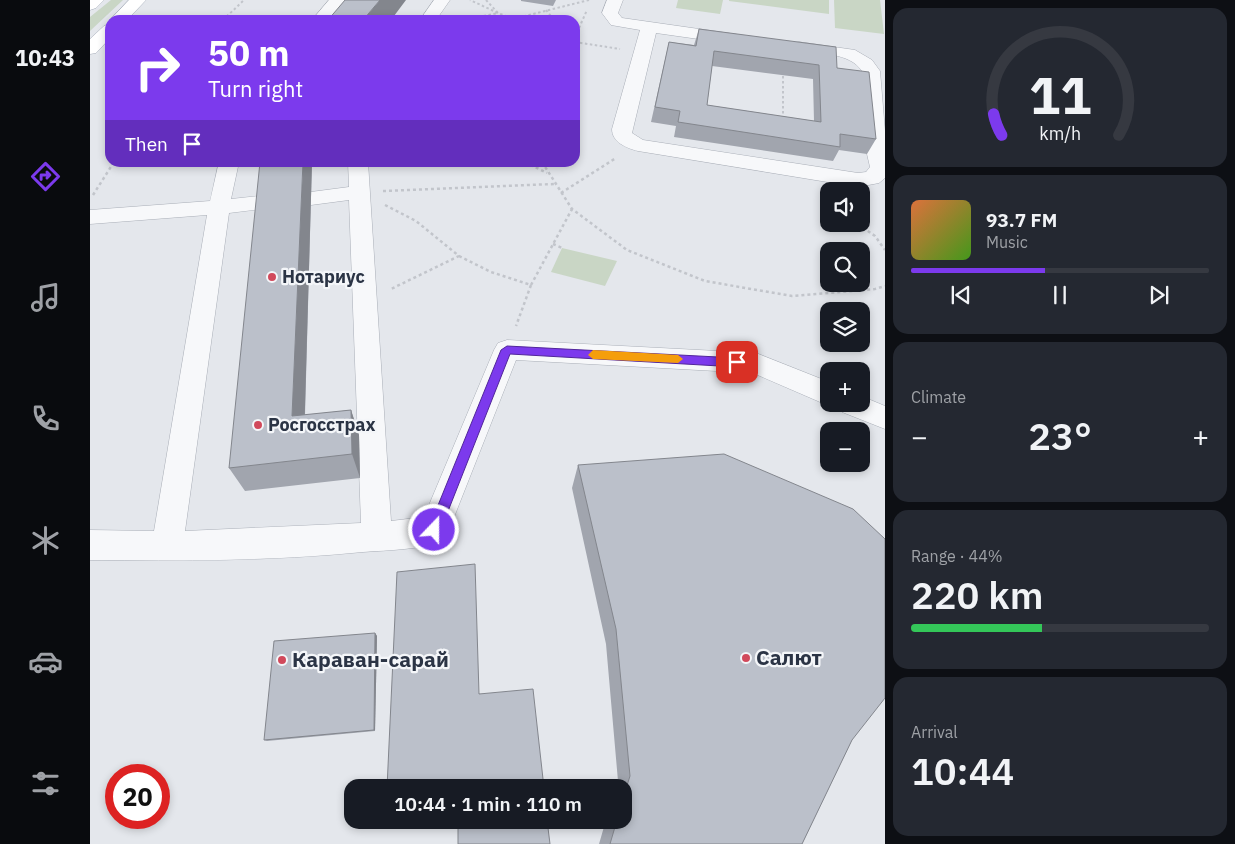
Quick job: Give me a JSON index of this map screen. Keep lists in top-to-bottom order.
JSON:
{
  "places": [
    "Нотариус",
    "Росгосстрах",
    "Салют",
    "Караван-сарай"
  ],
  "page": {
    "tabs": "10:43",
    "turn": ["50 m", "Turn right"],
    "then": "Then",
    "map_buttons": ["+", "−"],
    "song": ["93.7 FM", "Music"],
    "tile": [
      "Climate",
      ["Range · 44%", "220 km"],
      ["Arrival", "10:44"]
    ],
    "heat": ["−", "23°", "+"],
    "limit": "20",
    "trip": "10:44 · 1 min · 110 m",
    "gauge": ["11", "km/h"]
  }
}
